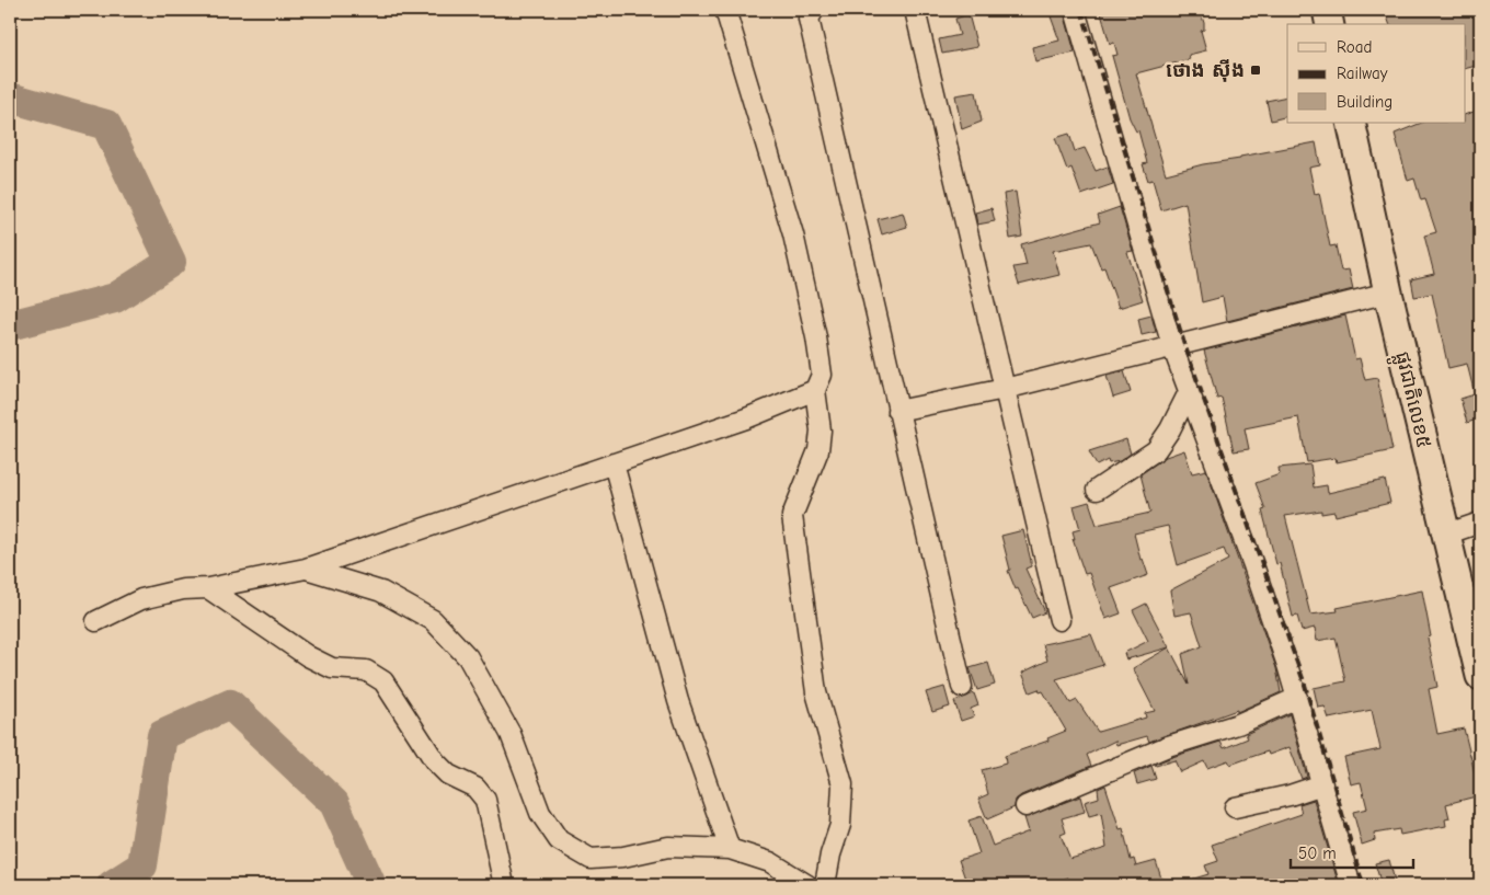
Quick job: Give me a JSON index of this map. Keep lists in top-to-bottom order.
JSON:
{
  "streets": {
    "highway": ["ផ្លូវជាតិលេខ៥"]
  },
  "places": {
    "transit": ["ថោង ស៊ីង"]
  },
  "legend": ["Road", "Railway", "Building"],
  "scale_bar": "50 m"
}
